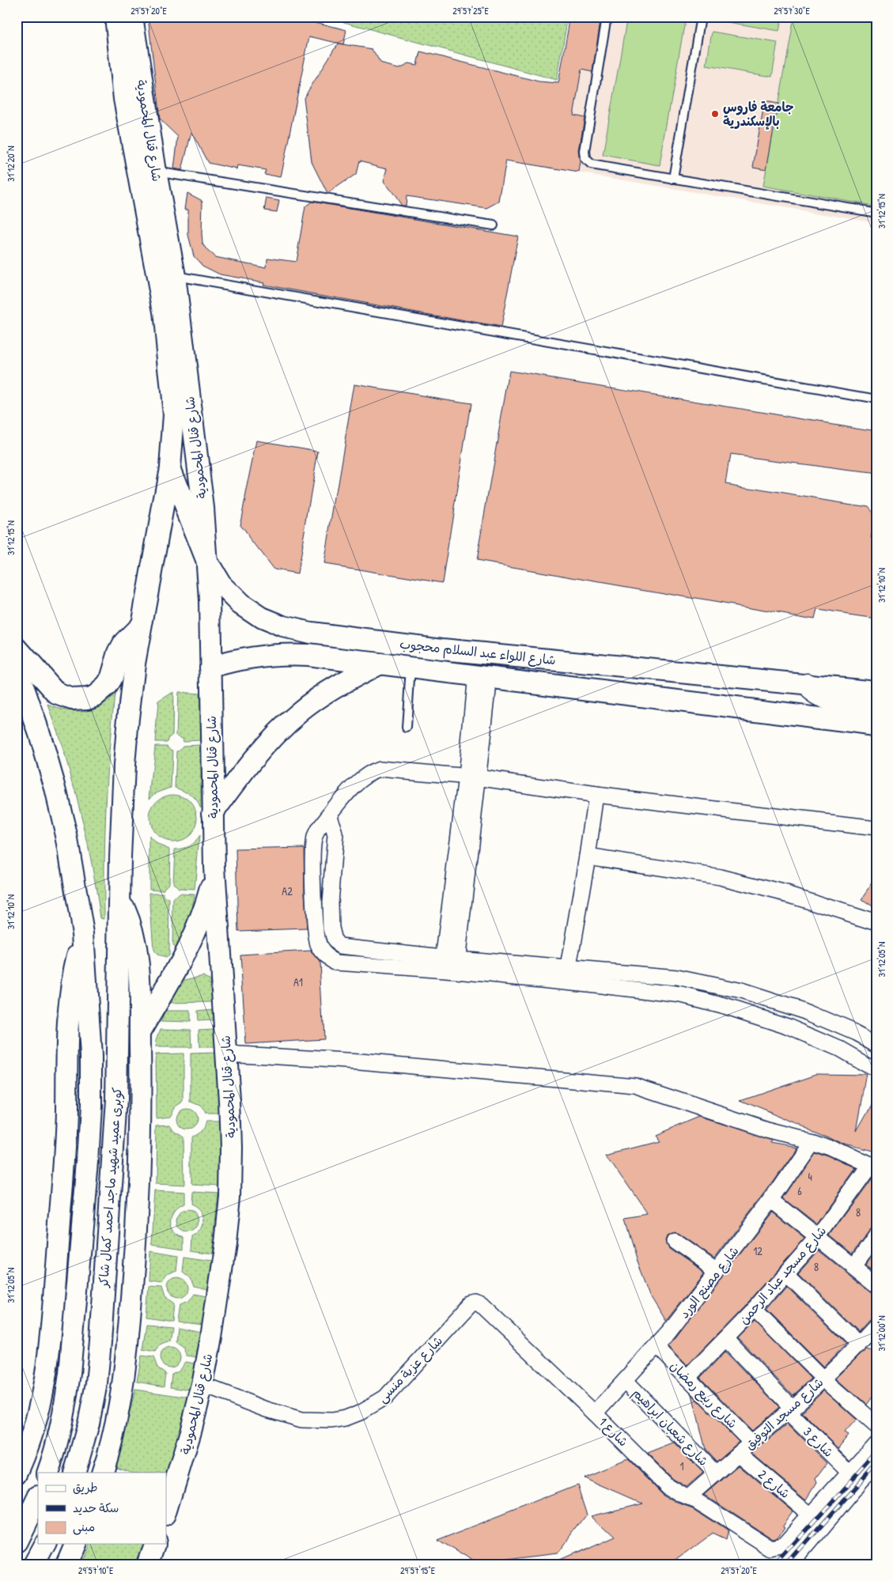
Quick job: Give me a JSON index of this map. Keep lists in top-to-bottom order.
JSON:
{
  "streets": {
    "main road": ["شارع قنال المحمودية", "شارع اللواء عبد السلام محجوب", "كوبرى عميد شهيد ماجد احمد كمال شاكر"],
    "street": [
      "شارع مسجد عباد الرحمن",
      "شارع مصنع الورد",
      "شارع عزبة منسى",
      "شارع ربيع رمضان",
      "شارع مسجد التوفيق",
      "شارع شعبان ابراهيم",
      "شارع 1",
      "شارع 3",
      "شارع 2"
    ]
  },
  "crossings": [
    ["شارع قنال المحمودية", "شارع اللواء عبد السلام محجوب"],
    ["شارع قنال المحمودية", "كوبرى عميد شهيد ماجد احمد كمال شاكر"],
    ["شارع قنال المحمودية", "شارع عزبة منسى"],
    ["شارع مسجد عباد الرحمن", "شارع ربيع رمضان"],
    ["شارع مسجد عباد الرحمن", "شارع 3"],
    ["شارع مصنع الورد", "شارع ربيع رمضان"],
    ["شارع مصنع الورد", "شارع شعبان ابراهيم"],
    ["شارع مصنع الورد", "شارع 1"],
    ["شارع عزبة منسى", "شارع 1"],
    ["شارع ربيع رمضان", "شارع مسجد التوفيق"],
    ["شارع مسجد التوفيق", "شارع شعبان ابراهيم"],
    ["شارع مسجد التوفيق", "شارع 1"],
    ["شارع مسجد التوفيق", "شارع 3"],
    ["شارع مسجد التوفيق", "شارع 2"],
    ["شارع 1", "شارع 2"]
  ],
  "places": ["جامعة فاروس بالإسكندرية"],
  "house_numbers": [
    "A2",
    "A1",
    "4",
    "6",
    "8",
    "12",
    "8",
    "1"
  ],
  "legend": ["طريق", "سكة حديد", "مبنى"],
  "coordinates": [
    "29°57'20\"E",
    "29°57'25\"E",
    "29°57'30\"E",
    "31°12'20\"N",
    "31°12'15\"N",
    "31°12'10\"N",
    "31°12'05\"N",
    "31°12'00\"N",
    "29°57'10\"E",
    "29°57'15\"E"
  ]
}
